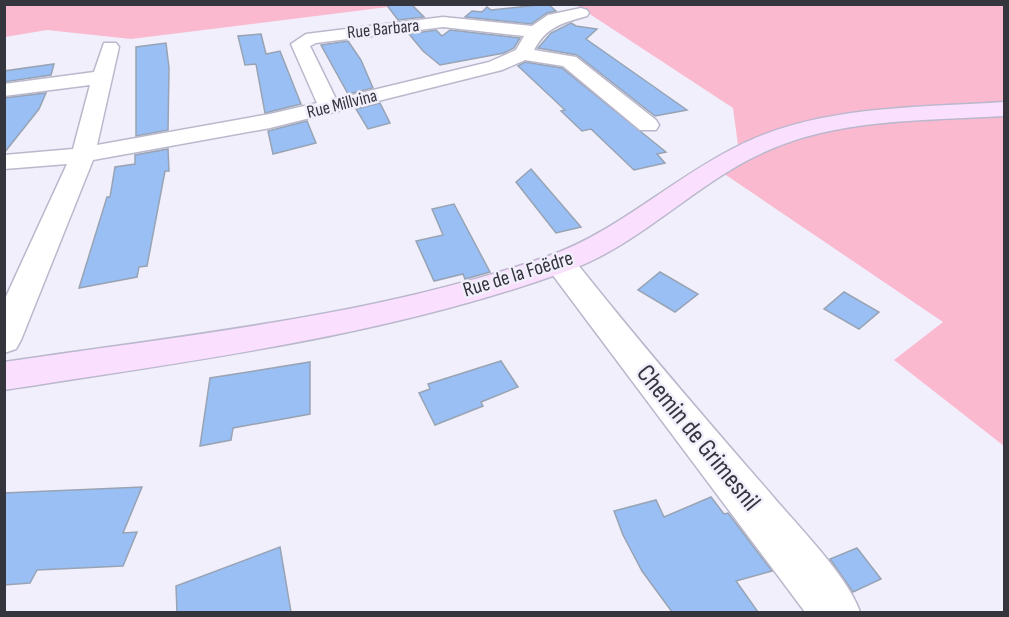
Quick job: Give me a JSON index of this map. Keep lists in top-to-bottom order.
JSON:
{
  "streets": {
    "street": [
      "Rue Barbara",
      "Rue Millvina",
      "Rue de la Foëdre",
      "Chemin de Grimesnil"
    ]
  },
  "crossings": [
    ["Rue Barbara", "Rue Millvina"],
    ["Rue de la Foëdre", "Chemin de Grimesnil"]
  ]
}
